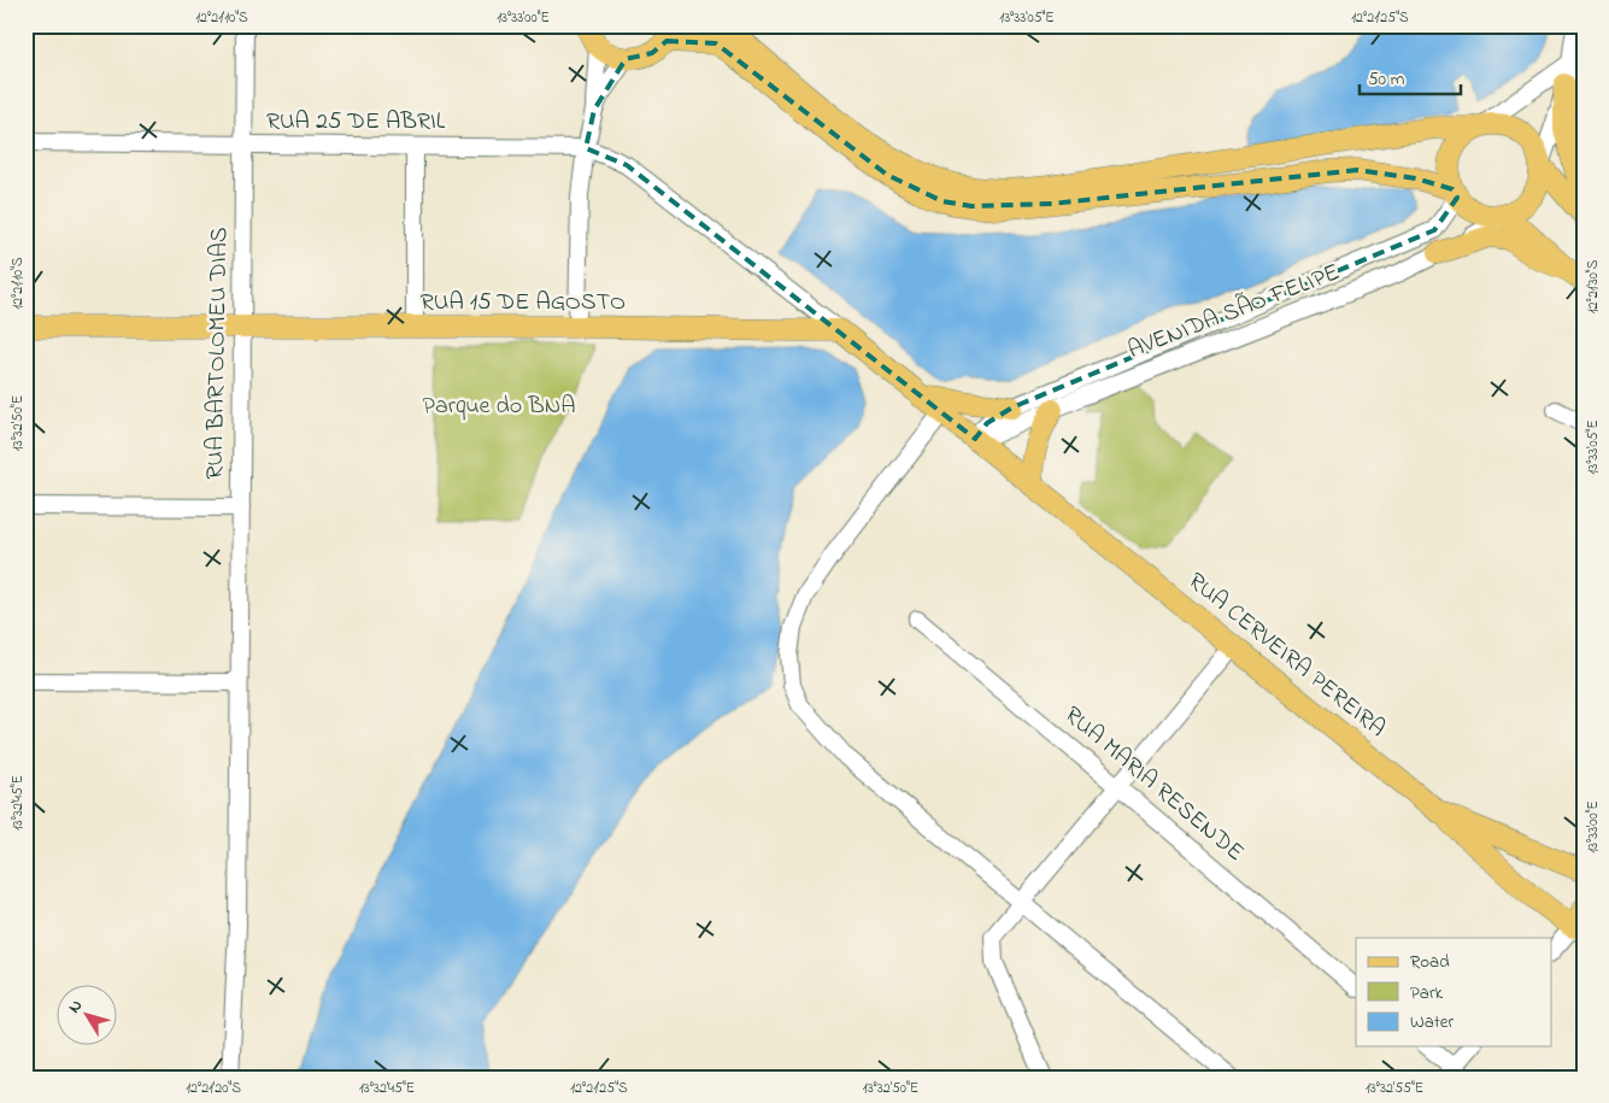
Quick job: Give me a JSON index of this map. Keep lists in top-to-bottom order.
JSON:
{
  "streets": {
    "main road": ["RUA 15 DE AGOSTO", "RUA CERVEIRA PEREIRA"],
    "street": [
      "RUA 25 DE ABRIL",
      "AVENIDA SÃO FELIPE",
      "RUA BARTOLOMEU DIAS",
      "RUA MARIA RESENDE"
    ]
  },
  "crossings": [
    ["RUA 25 DE ABRIL", "RUA BARTOLOMEU DIAS"],
    ["RUA 15 DE AGOSTO", "RUA BARTOLOMEU DIAS"],
    ["RUA 15 DE AGOSTO", "RUA CERVEIRA PEREIRA"],
    ["AVENIDA SÃO FELIPE", "RUA CERVEIRA PEREIRA"]
  ],
  "parks": ["Parque do BNA"],
  "legend": ["Road", "Park", "Water"],
  "scale_bar": "50 m",
  "north": "top left",
  "coordinates": [
    "12°21'10\"S",
    "13°33'00\"E",
    "13°33'05\"E",
    "12°21'25\"S",
    "12°21'30\"S",
    "13°32'50\"E",
    "13°32'45\"E",
    "12°21'20\"S",
    "13°32'55\"E"
  ]
}
